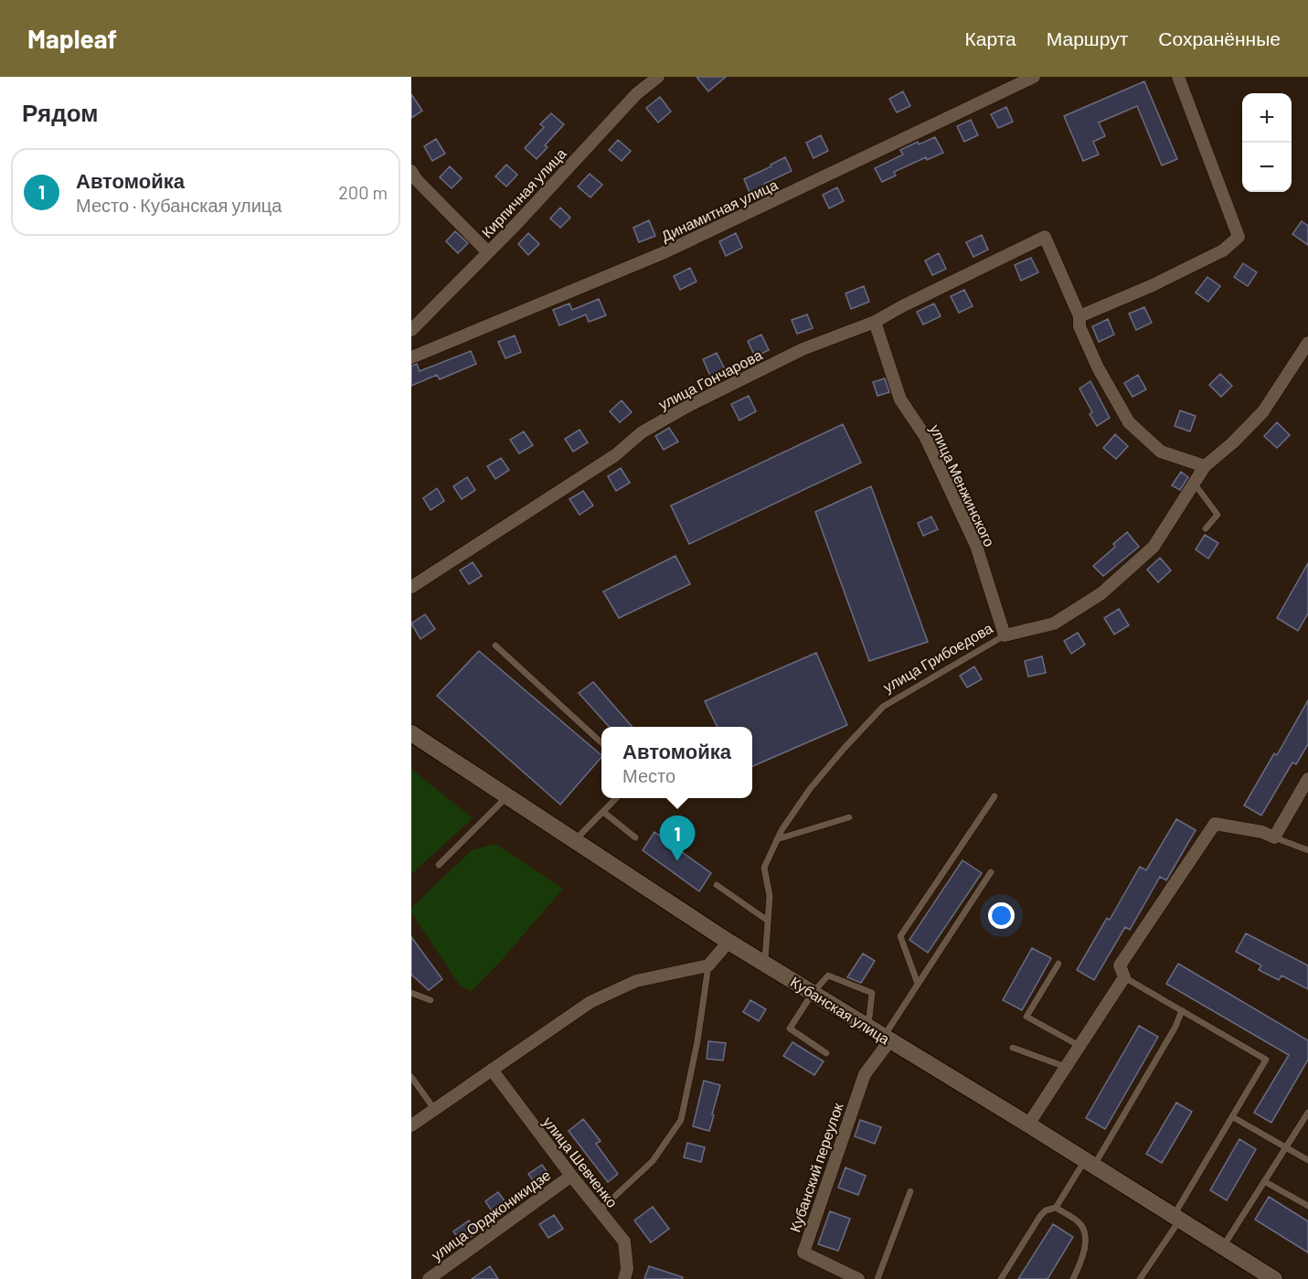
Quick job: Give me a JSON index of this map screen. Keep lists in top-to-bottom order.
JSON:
{
  "streets": {
    "street": [
      "Кирпичная улица",
      "Динамитная улица",
      "улица Гончарова",
      "улица Менжинского",
      "улица Грибоедова",
      "Кубанская улица",
      "улица Шевченко",
      "Кубанский переулок",
      "улица Орджоникидзе"
    ]
  },
  "crossings": [
    ["улица Гончарова", "улица Менжинского"],
    ["улица Менжинского", "улица Грибоедова"],
    ["улица Грибоедова", "Кубанская улица"],
    ["Кубанская улица", "Кубанский переулок"],
    ["улица Шевченко", "улица Орджоникидзе"]
  ],
  "page": {
    "header": "Mapleaf",
    "nav": ["Карта", "Маршрут", "Сохранённые"],
    "heading": "Рядом",
    "map_buttons": ["+", "−"],
    "list": [
      {
        "mark": "1",
        "name": "Автомойка",
        "note": "Место · Кубанская улица",
        "value": "200 m"
      }
    ],
    "popup": ["Автомойка", "Место"],
    "pins": "1"
  }
}
